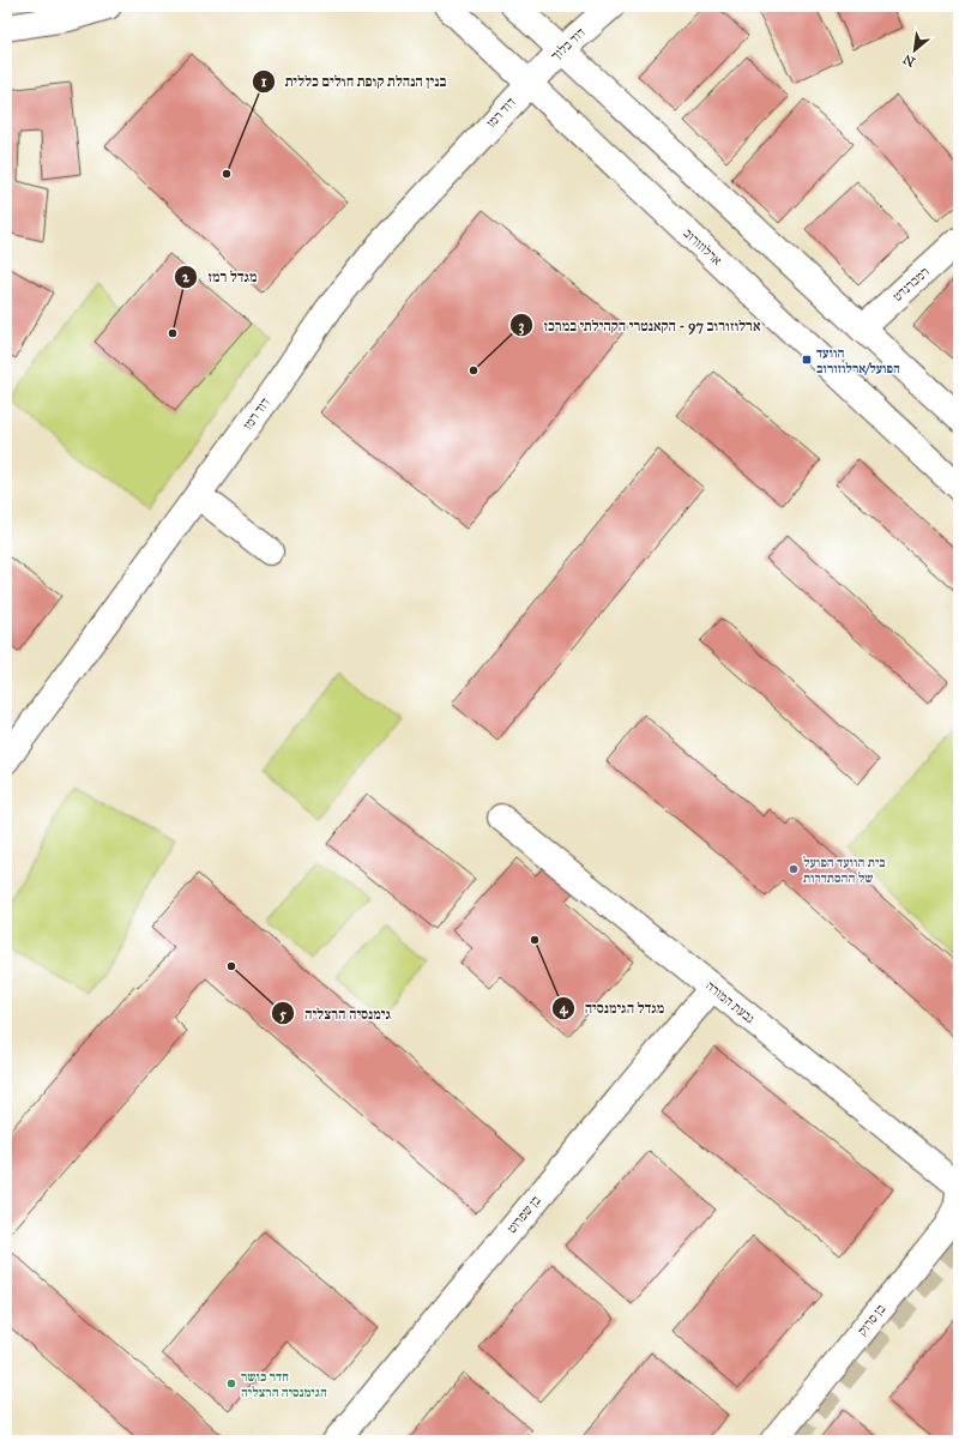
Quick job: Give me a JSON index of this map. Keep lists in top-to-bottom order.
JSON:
{
  "streets": {
    "street": [
      "דוד בלוך",
      "דוד רמז",
      "ארלוזורוב",
      "רמברנדט",
      "גבעת המורה",
      "בן שפרוט",
      "בן סרוק"
    ]
  },
  "crossings": [
    ["דוד בלוך", "דוד רמז"],
    ["דוד בלוך", "ארלוזורוב"],
    ["דוד רמז", "ארלוזורוב"],
    ["גבעת המורה", "בן שפרוט"]
  ],
  "places": {
    "other": [
      "בנין הנהלת קופת חולים כללית",
      "מגדל רמז",
      "ארלוזורוב 97 - הקאנטרי הקהילתי במרכז",
      "בית הוועד הפועל של ההסתדרות",
      "מגדל הגימנסיה",
      "גימנסיה הרצליה",
      "חדר כושר הגימנסיה הרצליה"
    ],
    "transit": ["הוועד הפועל/ארלוזורוב"]
  },
  "north": "bottom left"
}
